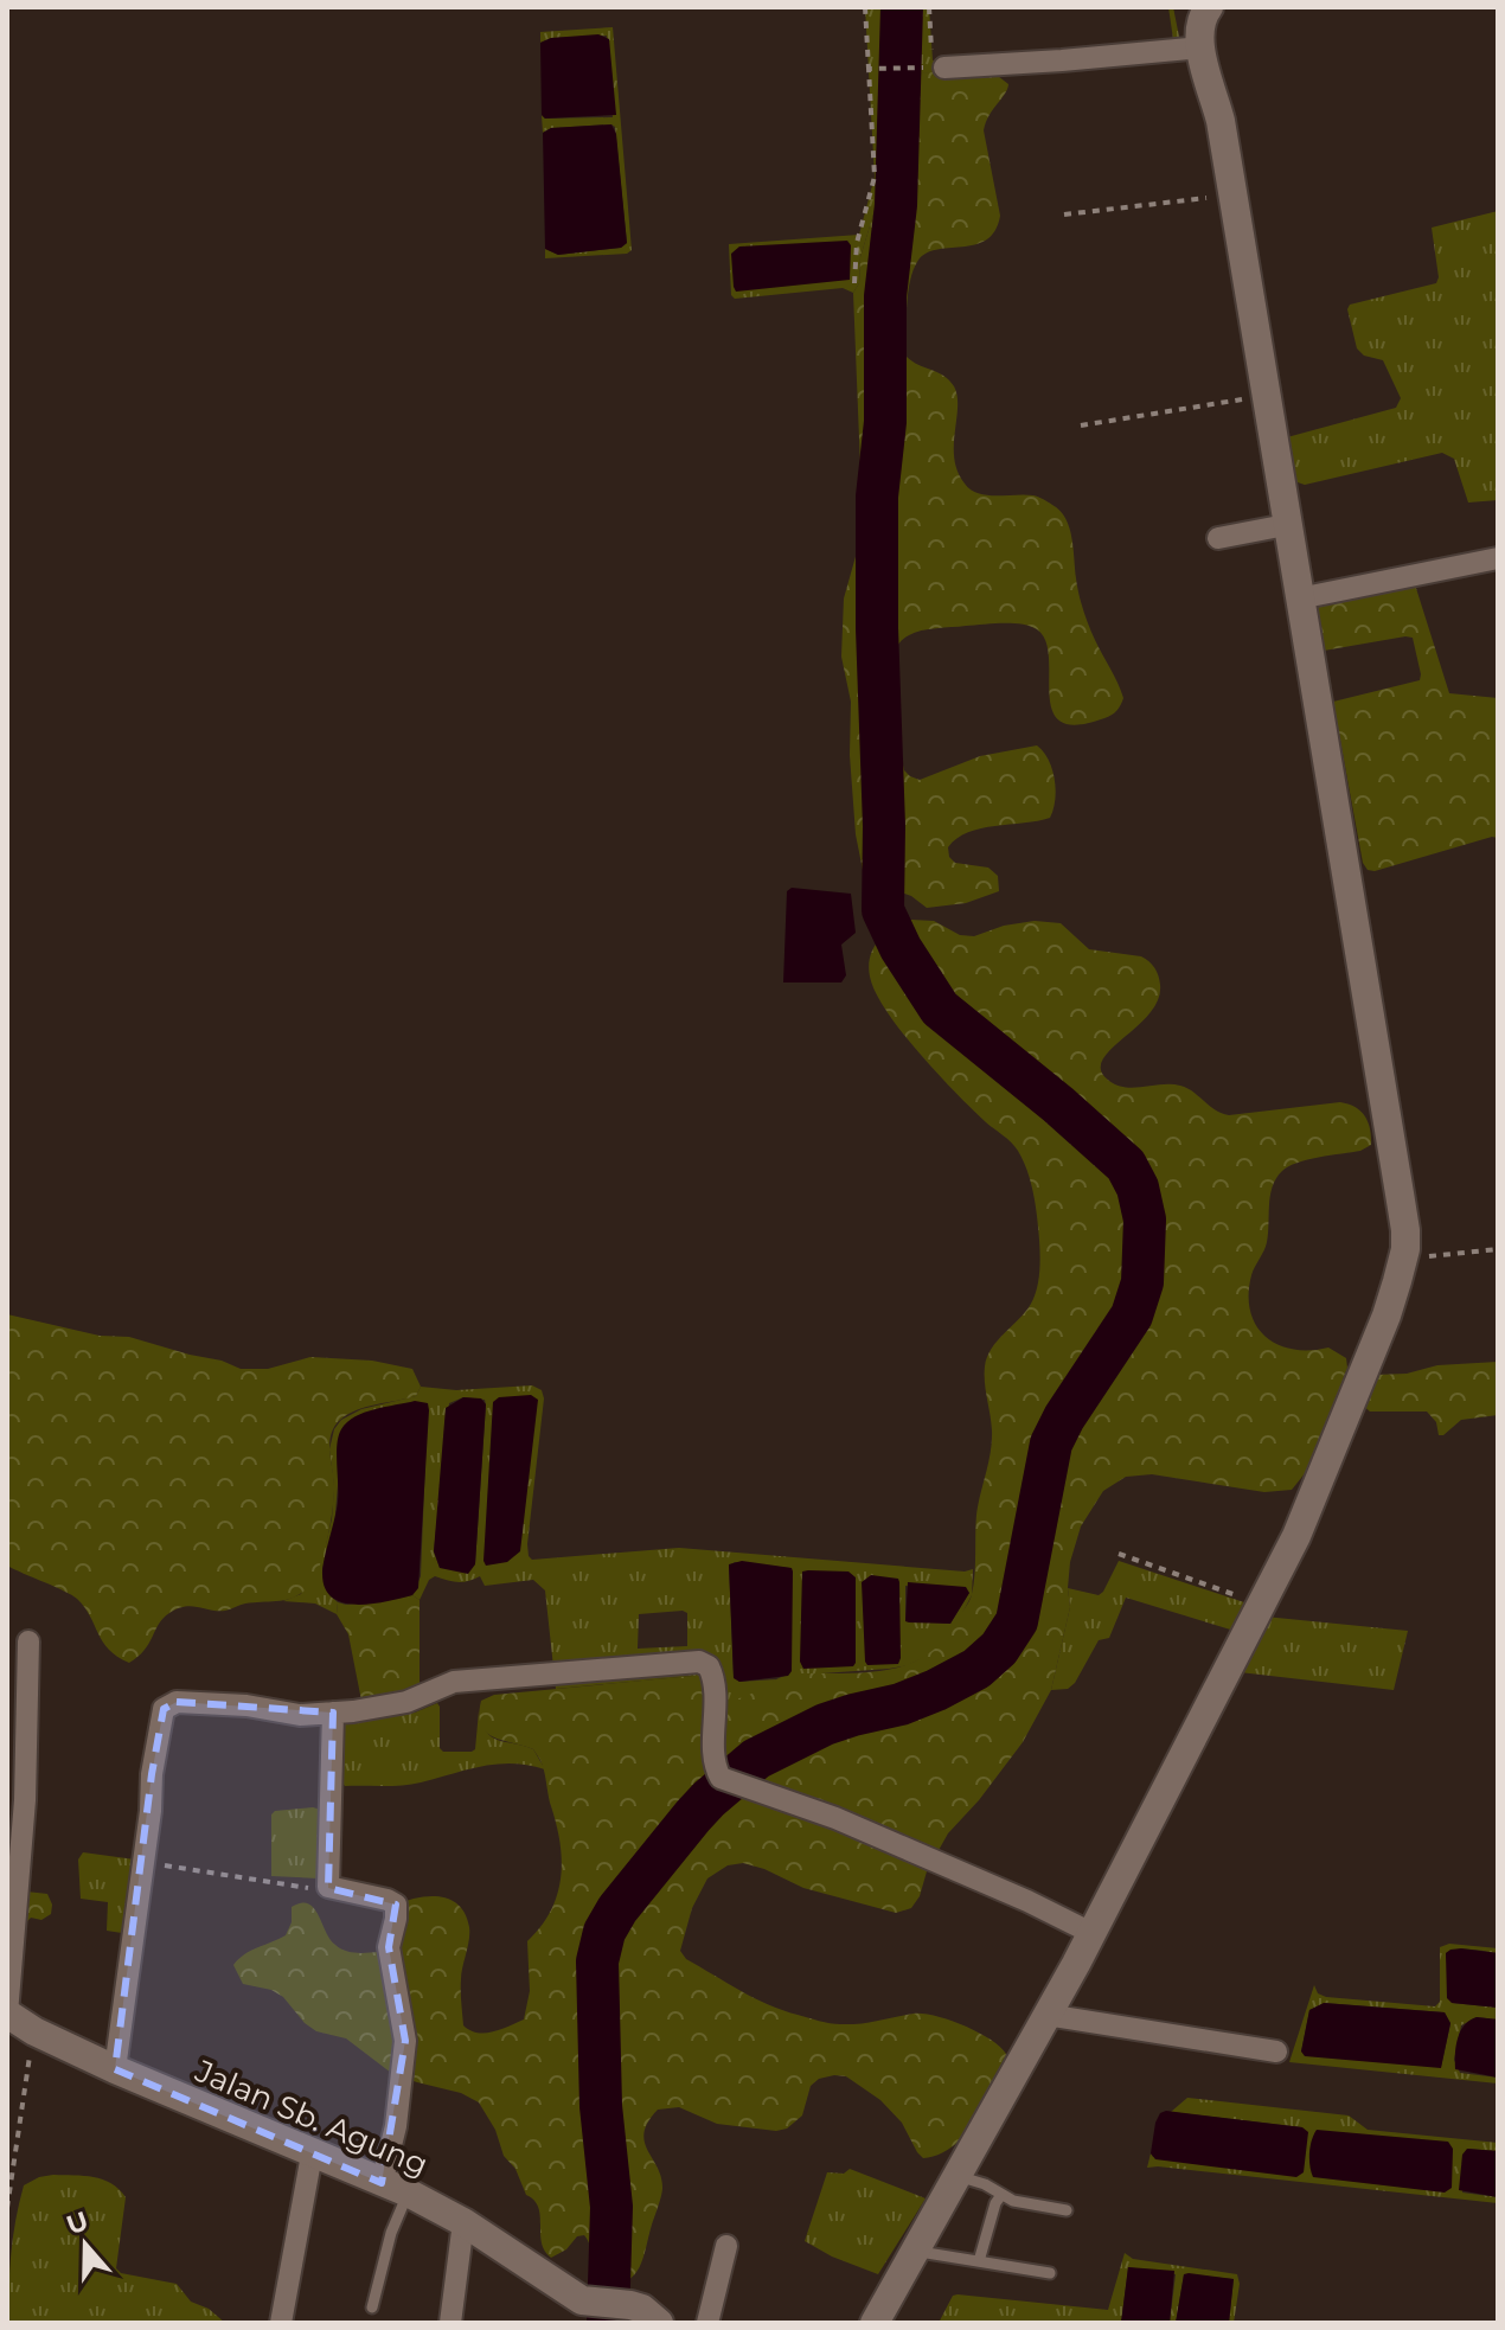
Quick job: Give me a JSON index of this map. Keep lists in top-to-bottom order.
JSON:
{
  "streets": {
    "street": ["Jalan Sb. Agung"]
  },
  "north": "top"
}
